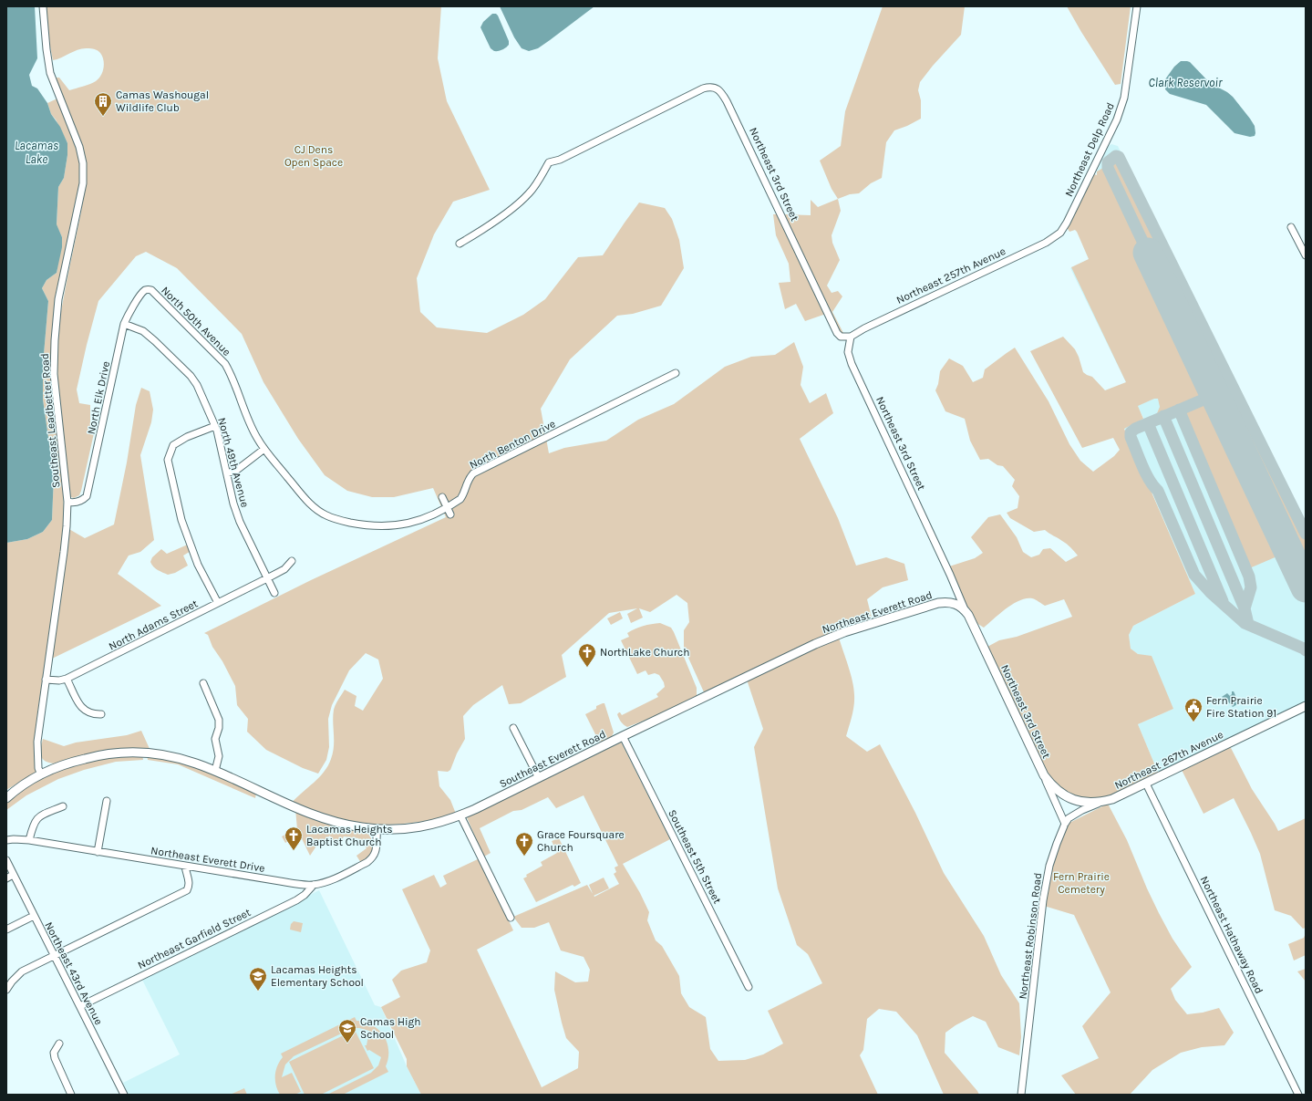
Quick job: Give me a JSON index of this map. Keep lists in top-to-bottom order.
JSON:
{
  "streets": {
    "main road": [
      "Northeast 3rd Street",
      "Northeast Everett Road",
      "Southeast Everett Road",
      "Northeast 267th Avenue"
    ],
    "street": [
      "Northeast Delp Road",
      "Northeast 257th Avenue",
      "North 50th Avenue",
      "North Elk Drive",
      "Southeast Leadbetter Road",
      "North Benton Drive",
      "North 49th Avenue",
      "North Adams Street",
      "Southeast 5th Street",
      "Northeast Everett Drive",
      "Northeast Hathaway Road",
      "Northeast Robinson Road",
      "Northeast Garfield Street",
      "Northeast 43rd Avenue"
    ]
  },
  "crossings": [
    ["Northeast Delp Road", "Northeast 257th Avenue"],
    ["Northeast 3rd Street", "Northeast 257th Avenue"],
    ["Northeast 3rd Street", "Northeast Everett Road"],
    ["Northeast 3rd Street", "Northeast 267th Avenue"],
    ["Northeast 3rd Street", "Northeast Robinson Road"],
    ["North 50th Avenue", "North Elk Drive"],
    ["North 50th Avenue", "North Benton Drive"],
    ["North Elk Drive", "Southeast Leadbetter Road"],
    ["North Elk Drive", "North 49th Avenue"],
    ["Southeast Leadbetter Road", "North Adams Street"],
    ["Southeast Leadbetter Road", "Southeast Everett Road"],
    ["North 49th Avenue", "North Adams Street"],
    ["Northeast Everett Road", "Southeast Everett Road"],
    ["Southeast Everett Road", "Southeast 5th Street"],
    ["Southeast Everett Road", "Northeast Everett Drive"],
    ["Northeast 267th Avenue", "Northeast Hathaway Road"],
    ["Northeast 267th Avenue", "Northeast Robinson Road"],
    ["Northeast Everett Drive", "Northeast Garfield Street"],
    ["Northeast Garfield Street", "Northeast 43rd Avenue"]
  ],
  "water": ["Clark Reservoir", "Lacamas Lake"],
  "parks": ["CJ Dens Open Space", "Fern Prairie Cemetery"],
  "places": {
    "building": ["Camas Washougal Wildlife Club"],
    "church": ["NorthLake Church", "Lacamas Heights Baptist Church", "Grace Foursquare Church"],
    "public building": ["Fern Prairie Fire Station 91"],
    "school or university": ["Lacamas Heights Elementary School", "Camas High School"]
  }
}
